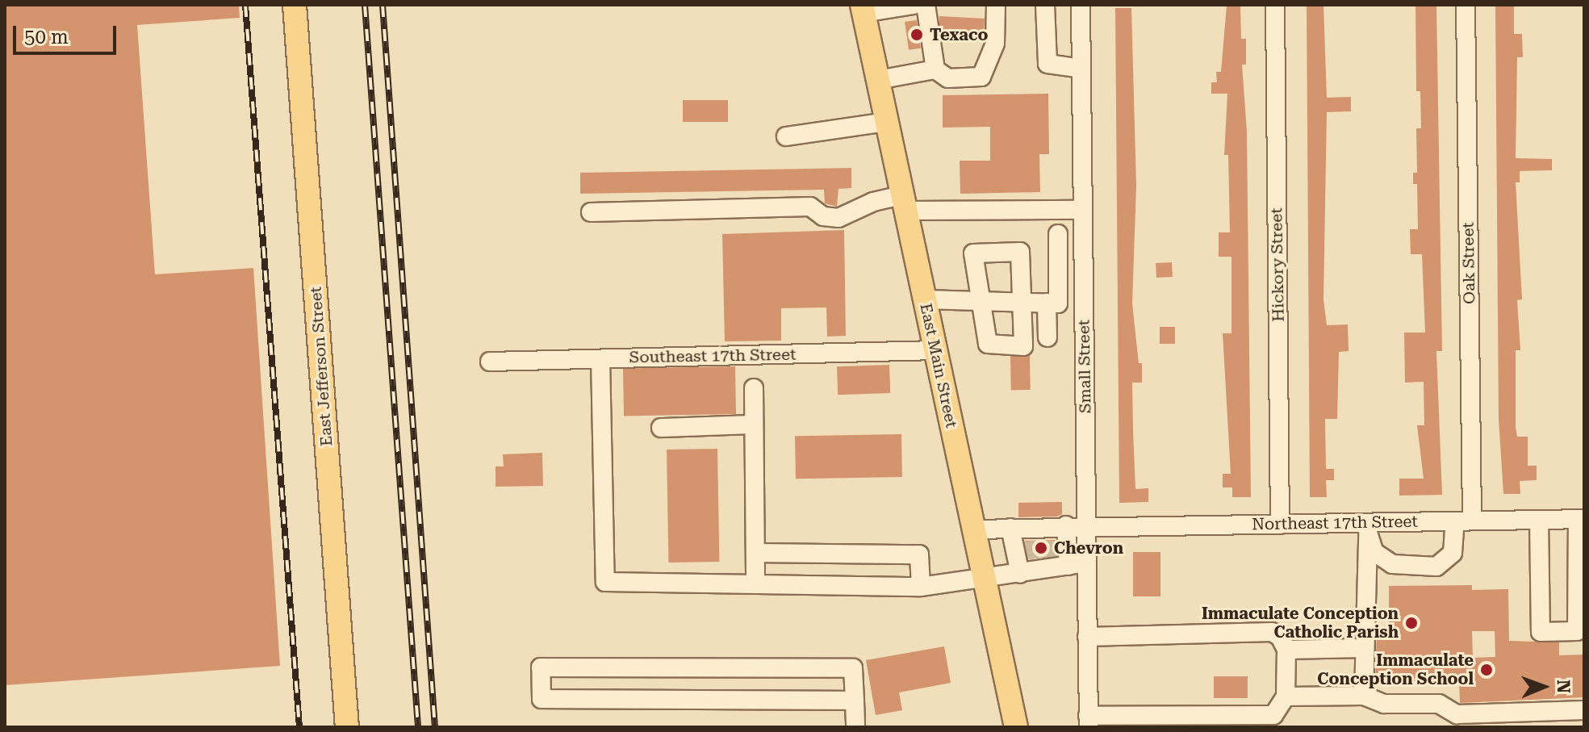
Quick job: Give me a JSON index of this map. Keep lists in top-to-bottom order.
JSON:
{
  "streets": {
    "main road": ["East Main Street", "East Jefferson Street"],
    "street": [
      "Oak Street",
      "Hickory Street",
      "Southeast 17th Street",
      "Small Street",
      "Northeast 17th Street"
    ]
  },
  "crossings": [
    ["Oak Street", "Northeast 17th Street"],
    ["Hickory Street", "Northeast 17th Street"],
    ["Southeast 17th Street", "East Main Street"],
    ["Small Street", "Northeast 17th Street"]
  ],
  "places": [
    "Texaco",
    "Chevron",
    "Immaculate Conception Catholic Parish",
    "Immaculate Conception School"
  ],
  "scale_bar": "50 m",
  "north": "right"
}
